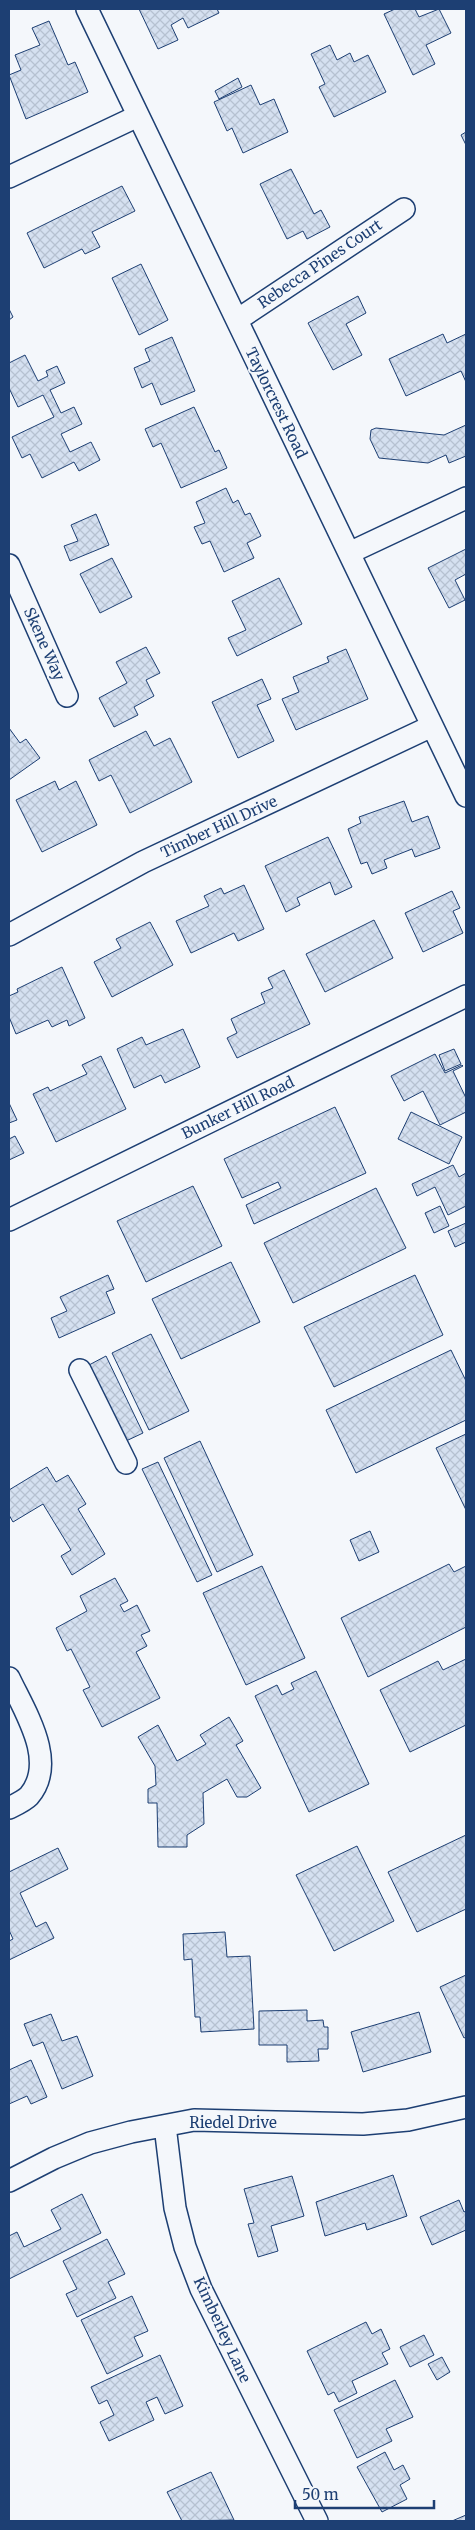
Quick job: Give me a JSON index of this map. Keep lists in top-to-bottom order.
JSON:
{
  "streets": {
    "street": [
      "Rebecca Pines Court",
      "Taylorcrest Road",
      "Skene Way",
      "Timber Hill Drive",
      "Bunker Hill Road",
      "Riedel Drive",
      "Kimberley Lane"
    ]
  },
  "crossings": [
    ["Rebecca Pines Court", "Taylorcrest Road"],
    ["Taylorcrest Road", "Timber Hill Drive"],
    ["Riedel Drive", "Kimberley Lane"]
  ],
  "scale_bar": "50 m"
}
